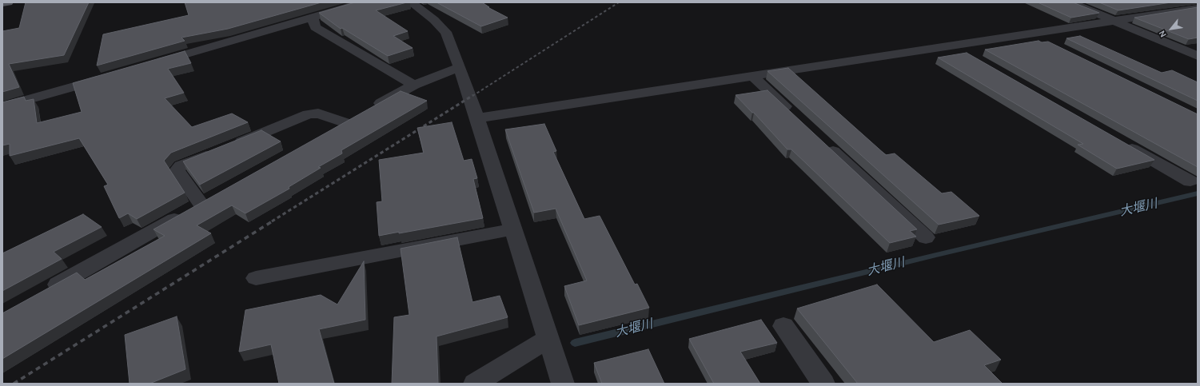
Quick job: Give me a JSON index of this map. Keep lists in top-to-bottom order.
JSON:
{
  "water": ["大堰川"],
  "north": "bottom left"
}
